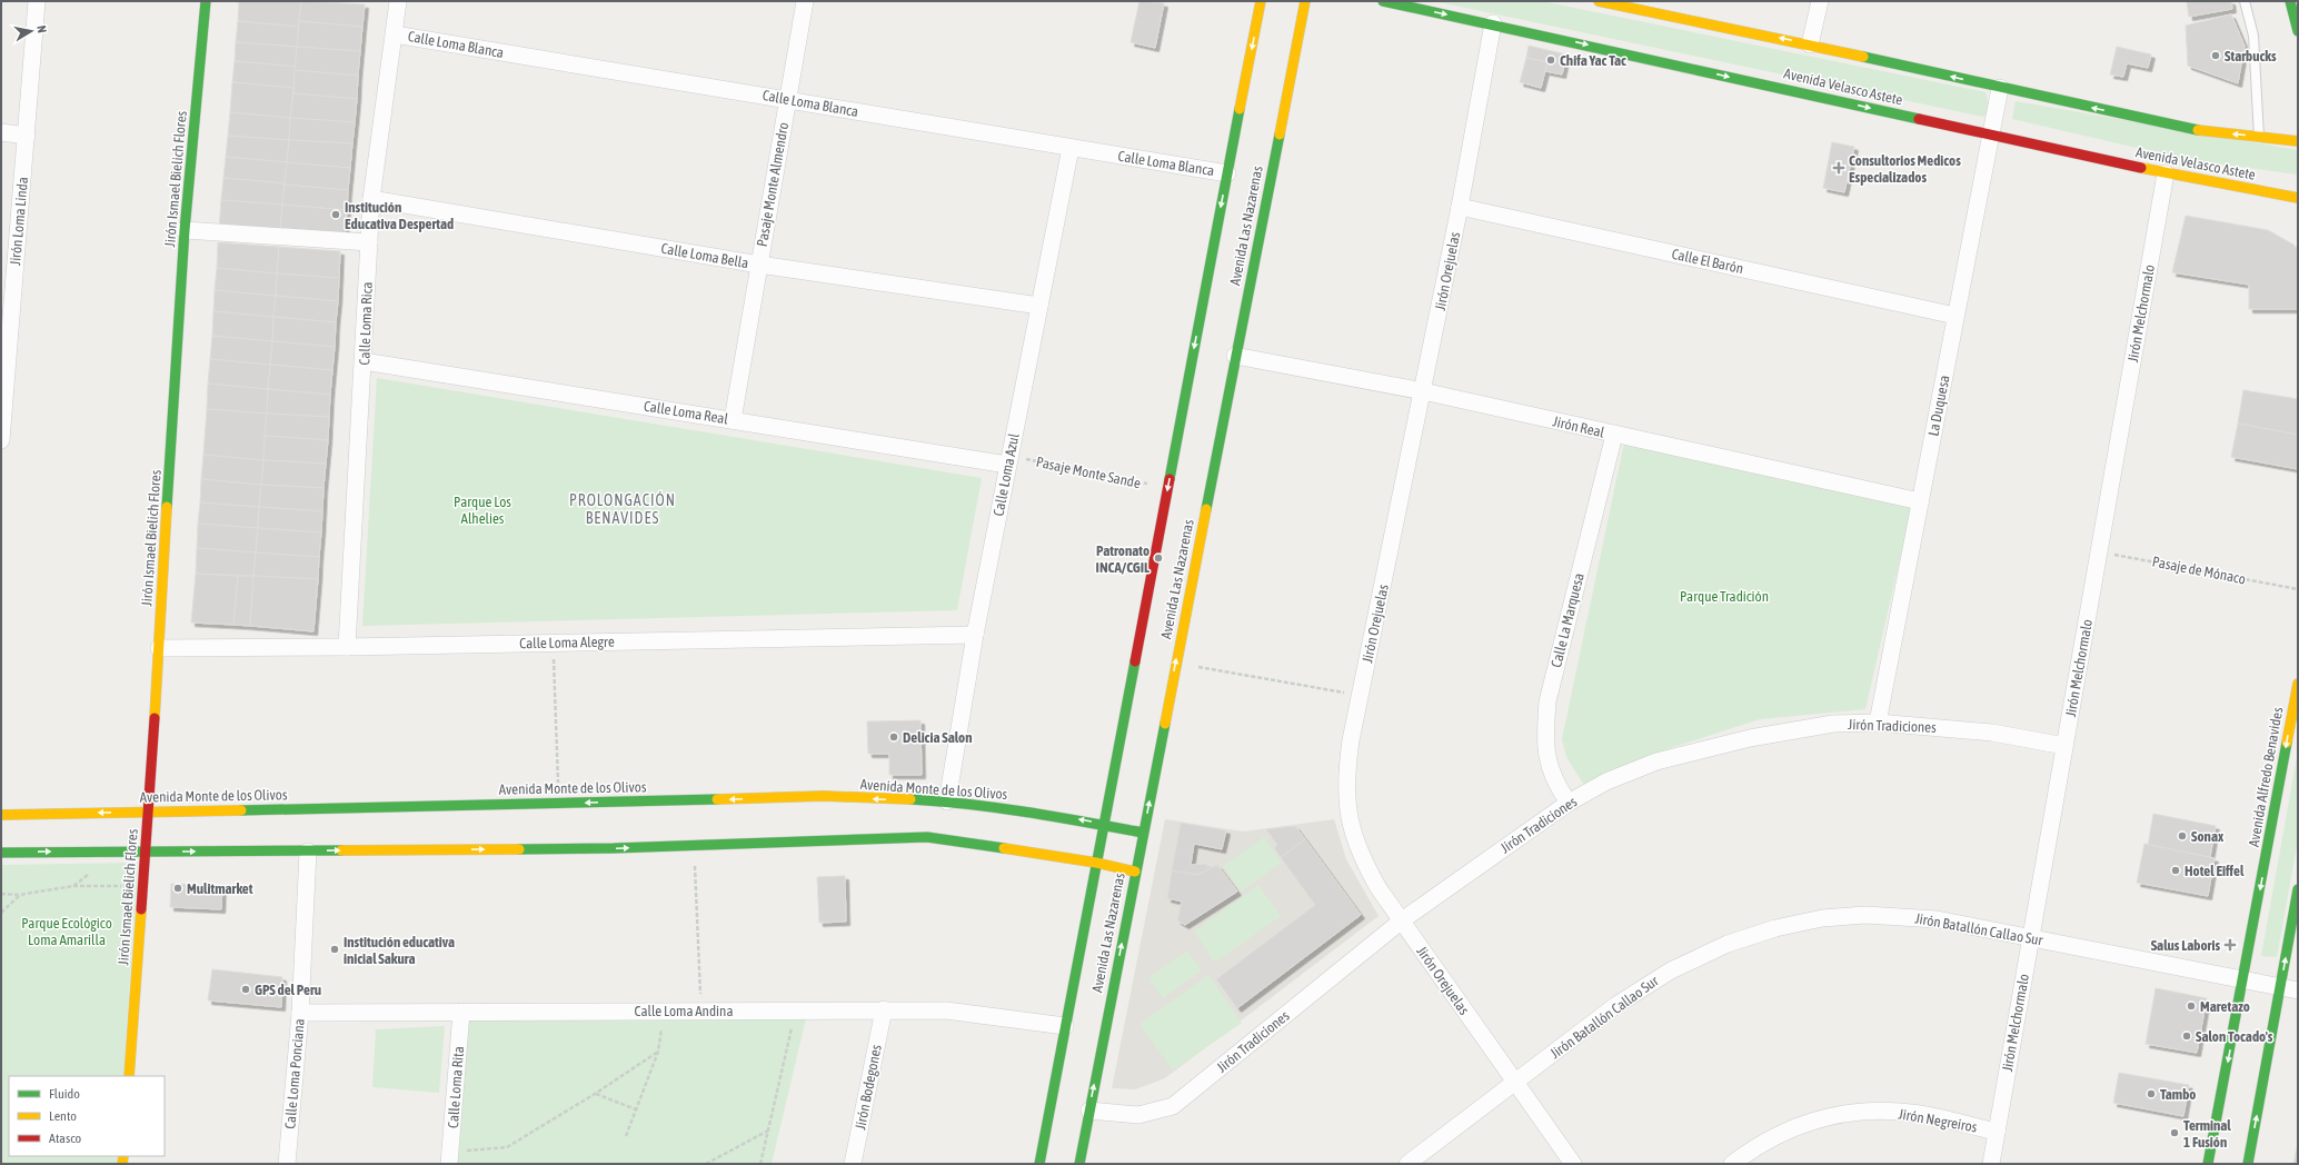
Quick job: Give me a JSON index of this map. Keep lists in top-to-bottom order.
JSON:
{
  "streets": {
    "street": [
      "Calle Loma Blanca",
      "Avenida Velasco Astete",
      "Jirón Ismael Bielich Flores",
      "Pasaje Monte Almendro",
      "Jirón Loma Linda",
      "Avenida Las Nazarenas",
      "Calle Loma Bella",
      "Calle El Barón",
      "Jirón Orejuelas",
      "Jirón Melchormalo",
      "Calle Loma Rica",
      "La Duquesa",
      "Calle Loma Real",
      "Jirón Real",
      "Calle Loma Azul",
      "Calle La Marquesa",
      "Calle Loma Alegre",
      "Jirón Tradiciones",
      "Avenida Alfredo Benavides",
      "Avenida Monte de los Olivos",
      "Jirón Batallón Callao Sur",
      "Calle Loma Andina",
      "Calle Loma Ponciana",
      "Calle Loma Rita",
      "Jirón Bodegones",
      "Jirón Negreiros"
    ],
    "path": ["Pasaje Monte Sande", "Pasaje de Mónaco"]
  },
  "crossings": [
    ["Calle Loma Blanca", "Pasaje Monte Almendro"],
    ["Calle Loma Blanca", "Avenida Las Nazarenas"],
    ["Calle Loma Blanca", "Calle Loma Rica"],
    ["Calle Loma Blanca", "Calle Loma Azul"],
    ["Avenida Velasco Astete", "Jirón Orejuelas"],
    ["Avenida Velasco Astete", "Jirón Melchormalo"],
    ["Avenida Velasco Astete", "La Duquesa"],
    ["Jirón Ismael Bielich Flores", "Calle Loma Alegre"],
    ["Jirón Ismael Bielich Flores", "Avenida Monte de los Olivos"],
    ["Pasaje Monte Almendro", "Calle Loma Bella"],
    ["Pasaje Monte Almendro", "Calle Loma Real"],
    ["Avenida Las Nazarenas", "Jirón Real"],
    ["Avenida Las Nazarenas", "Pasaje Monte Sande"],
    ["Avenida Las Nazarenas", "Jirón Tradiciones"],
    ["Avenida Las Nazarenas", "Avenida Monte de los Olivos"],
    ["Avenida Las Nazarenas", "Calle Loma Andina"],
    ["Calle Loma Bella", "Calle Loma Rica"],
    ["Calle Loma Bella", "Calle Loma Azul"],
    ["Calle El Barón", "Jirón Orejuelas"],
    ["Calle El Barón", "La Duquesa"],
    ["Jirón Orejuelas", "Jirón Real"],
    ["Jirón Orejuelas", "Jirón Tradiciones"],
    ["Jirón Orejuelas", "Jirón Batallón Callao Sur"],
    ["Jirón Melchormalo", "Pasaje de Mónaco"],
    ["Jirón Melchormalo", "Jirón Tradiciones"],
    ["Jirón Melchormalo", "Jirón Batallón Callao Sur"],
    ["Jirón Melchormalo", "Jirón Negreiros"],
    ["Calle Loma Rica", "Calle Loma Real"],
    ["Calle Loma Rica", "Calle Loma Alegre"],
    ["La Duquesa", "Jirón Real"],
    ["La Duquesa", "Jirón Tradiciones"],
    ["Calle Loma Real", "Pasaje Monte Sande"],
    ["Calle Loma Real", "Calle Loma Azul"],
    ["Jirón Real", "Calle La Marquesa"],
    ["Pasaje Monte Sande", "Calle Loma Azul"],
    ["Calle Loma Azul", "Calle Loma Alegre"],
    ["Calle Loma Azul", "Avenida Monte de los Olivos"],
    ["Calle La Marquesa", "Jirón Tradiciones"],
    ["Avenida Alfredo Benavides", "Jirón Batallón Callao Sur"],
    ["Calle Loma Andina", "Calle Loma Ponciana"],
    ["Calle Loma Andina", "Calle Loma Rita"],
    ["Calle Loma Andina", "Jirón Bodegones"]
  ],
  "districts": ["PROLONGACIÓN BENAVIDES"],
  "parks": ["Parque Los Alhelies", "Parque Tradición", "Parque Ecológico Loma Amarilla"],
  "places": {
    "other": [
      "Starbucks",
      "Chifa Yac Tac",
      "Institución Educativa Despertad",
      "Patronato INCA/CGIL",
      "Delicia Salon",
      "Sonax",
      "Hotel Eiffel",
      "Mulitmarket",
      "Institución educativa inicial Sakura",
      "GPS del Peru",
      "Maretazo",
      "Salon Tocado's",
      "Tambo",
      "Terminal 1 Fusión"
    ],
    "health": ["Consultorios Medicos Especializados", "Salus Laboris"]
  },
  "legend": ["Fluido", "Lento", "Atasco"],
  "north": "right"
}
